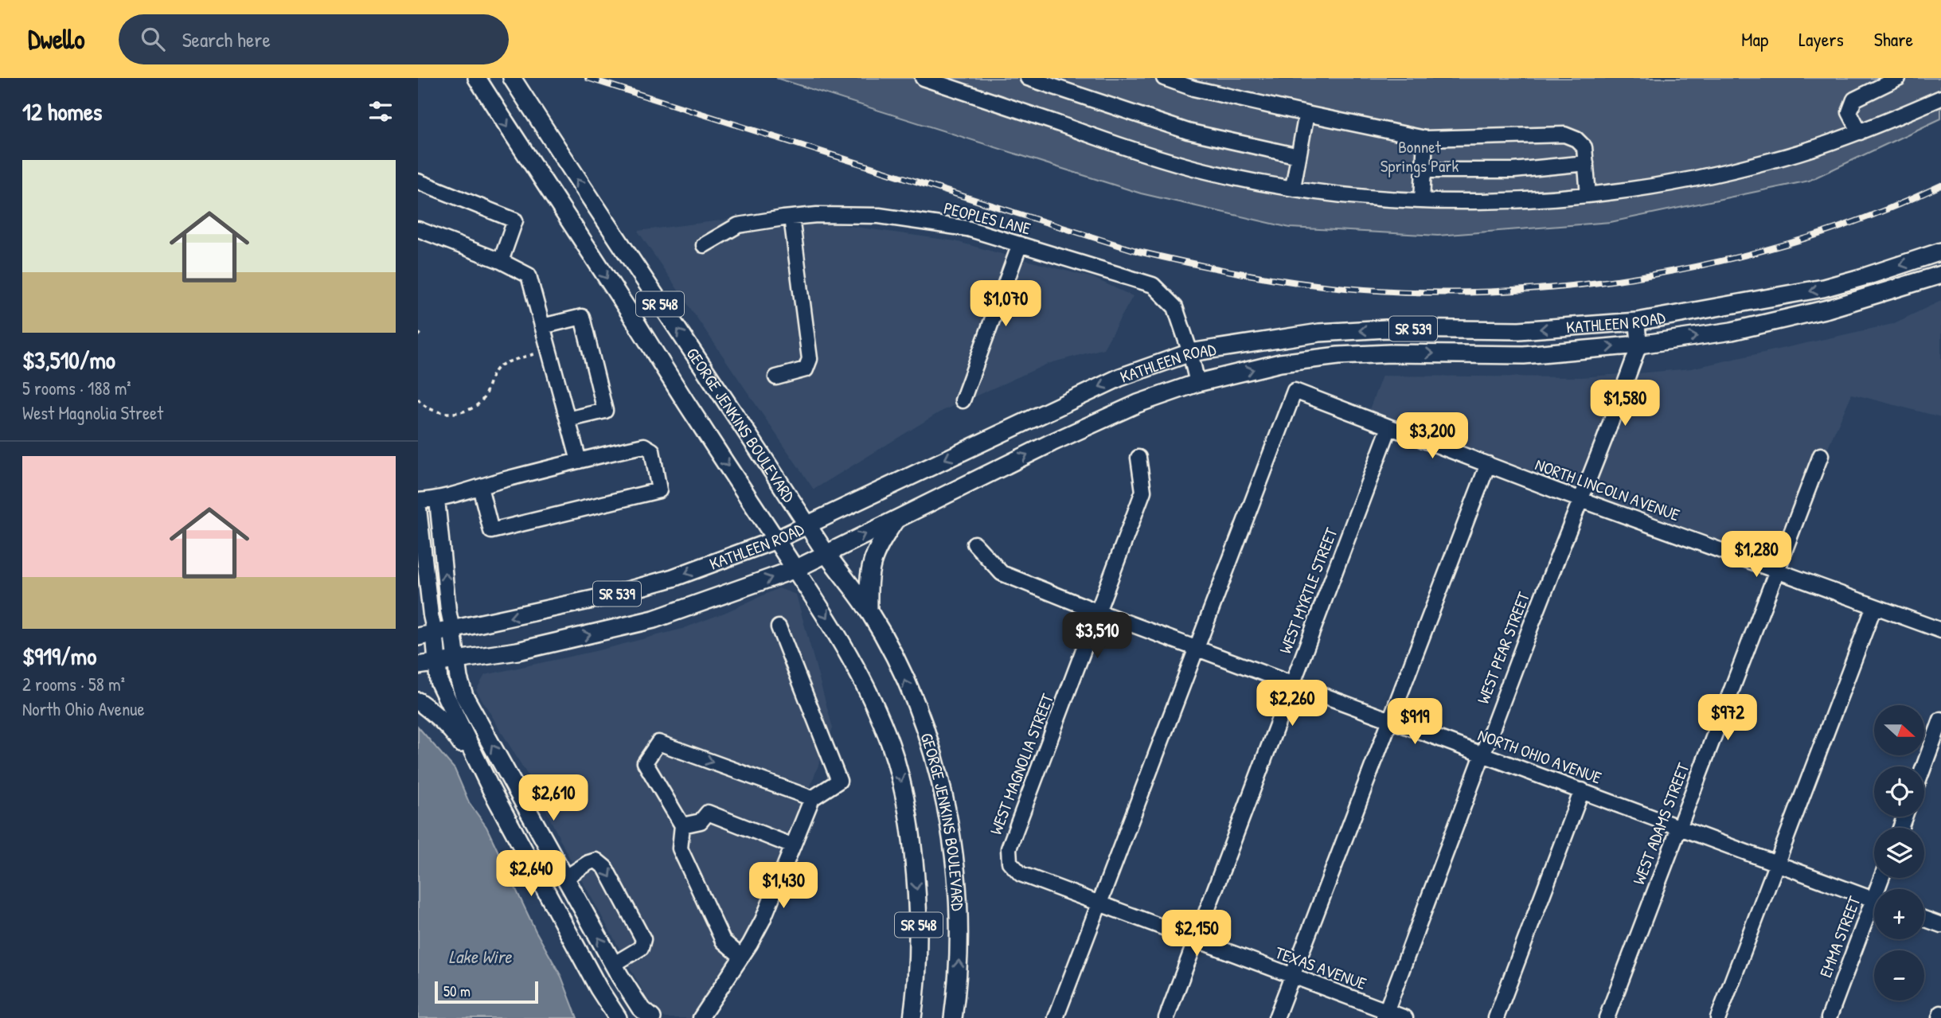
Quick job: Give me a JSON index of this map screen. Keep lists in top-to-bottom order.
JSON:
{
  "streets": {
    "main road": [
      "SR 548",
      "KATHLEEN ROAD",
      "SR 539",
      "GEORGE JENKINS BOULEVARD"
    ],
    "street": [
      "PEOPLES LANE",
      "NORTH LINCOLN AVENUE",
      "WEST MYRTLE STREET",
      "WEST PEAR STREET",
      "NORTH OHIO AVENUE",
      "WEST MAGNOLIA STREET",
      "WEST ADAMS STREET",
      "EMMA STREET",
      "TEXAS AVENUE"
    ]
  },
  "crossings": [
    ["PEOPLES LANE", "KATHLEEN ROAD"],
    ["KATHLEEN ROAD", "GEORGE JENKINS BOULEVARD"],
    ["KATHLEEN ROAD", "WEST PEAR STREET"],
    ["NORTH LINCOLN AVENUE", "WEST MYRTLE STREET"],
    ["NORTH LINCOLN AVENUE", "WEST PEAR STREET"],
    ["NORTH LINCOLN AVENUE", "NORTH OHIO AVENUE"],
    ["NORTH LINCOLN AVENUE", "WEST ADAMS STREET"],
    ["WEST MYRTLE STREET", "NORTH OHIO AVENUE"],
    ["WEST MYRTLE STREET", "TEXAS AVENUE"],
    ["WEST PEAR STREET", "NORTH OHIO AVENUE"],
    ["WEST PEAR STREET", "TEXAS AVENUE"],
    ["NORTH OHIO AVENUE", "WEST MAGNOLIA STREET"],
    ["NORTH OHIO AVENUE", "WEST ADAMS STREET"],
    ["WEST MAGNOLIA STREET", "TEXAS AVENUE"]
  ],
  "water": ["Lake Wire"],
  "parks": ["Bonnet Springs Park"],
  "scale_bar": "50 m",
  "north": "right",
  "page": {
    "header": "Dwello",
    "search": "Search here",
    "nav": ["Map", "Layers", "Share"],
    "heading": "12 homes",
    "list": [
      {
        "name": "$3,510/mo",
        "note": "5 rooms · 188 m² · West Magnolia Street"
      },
      {
        "name": "$919/mo",
        "note": "2 rooms · 58 m² · North Ohio Avenue"
      }
    ],
    "price": [
      "$1,070",
      "$1,580",
      "$3,200",
      "$1,280",
      "$3,510",
      "$2,260",
      "$972",
      "$919",
      "$2,610",
      "$2,640",
      "$1,430",
      "$2,150"
    ],
    "map_buttons": ["+", "−"],
    "scale": "50 m"
  }
}
